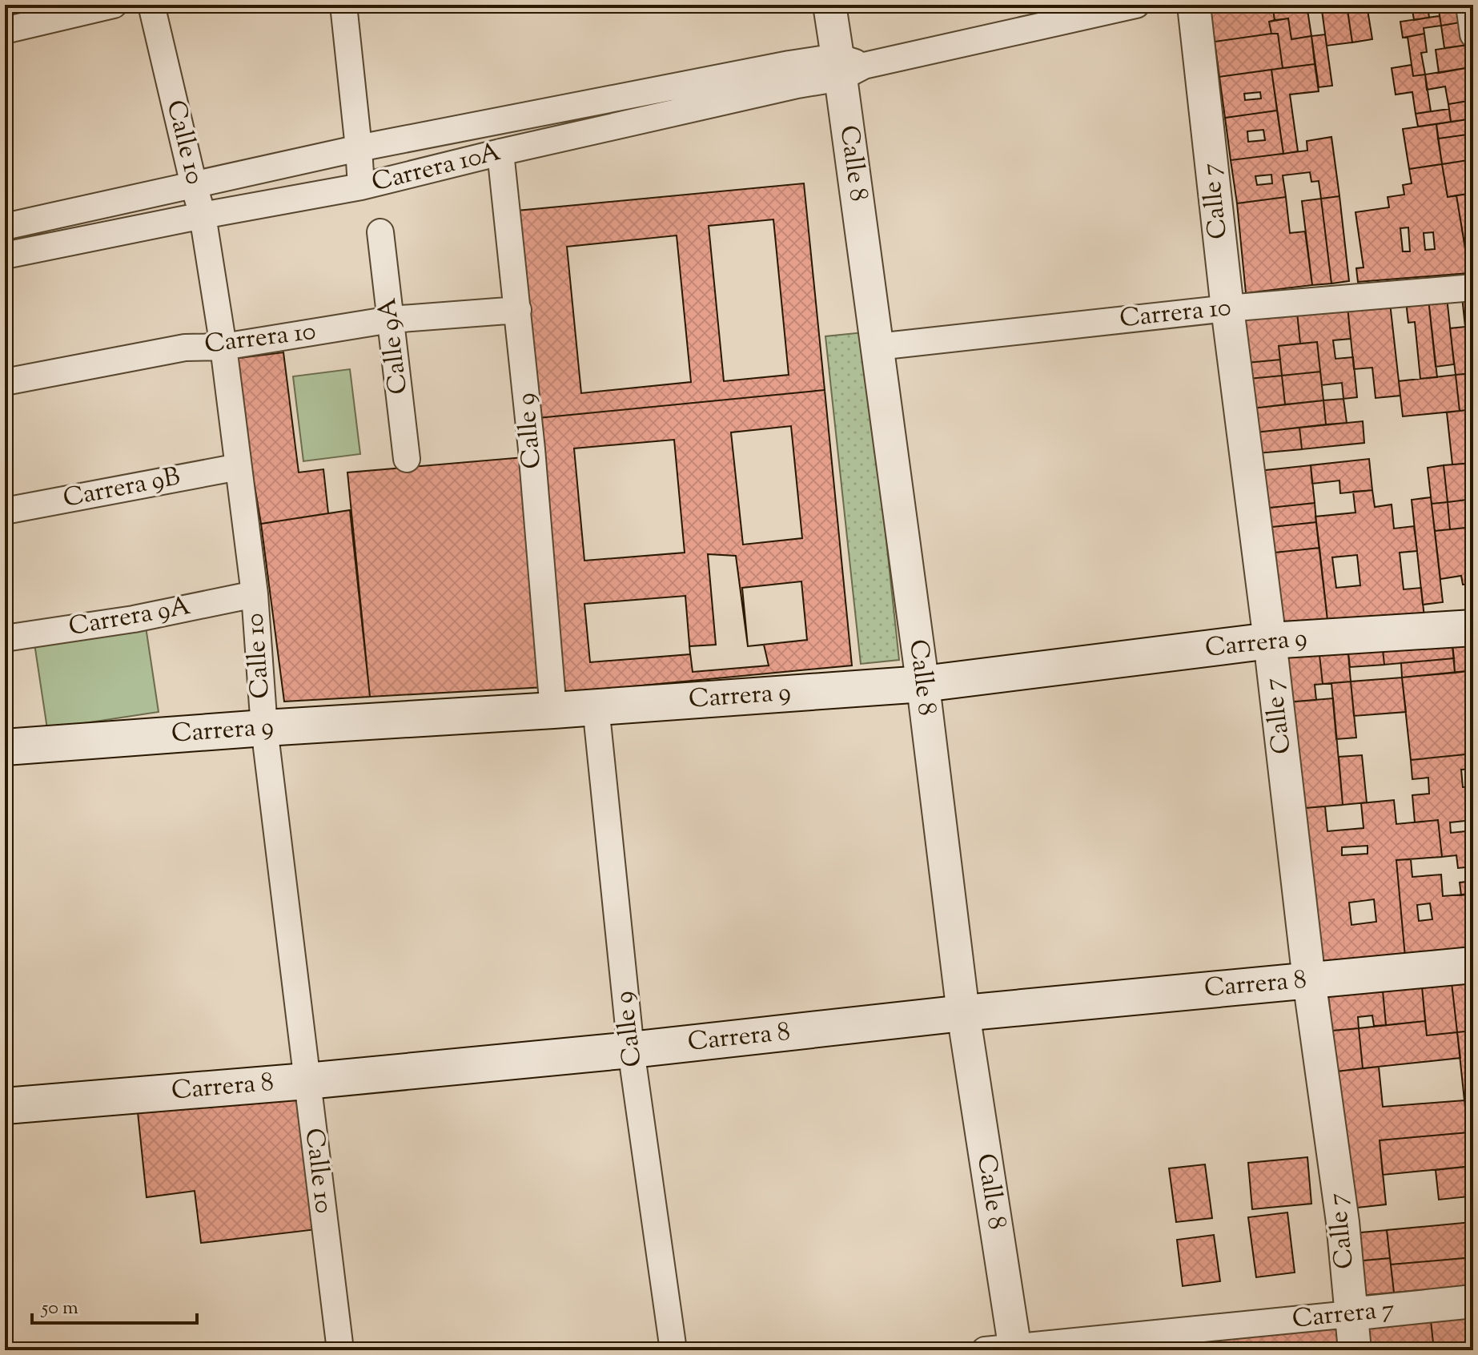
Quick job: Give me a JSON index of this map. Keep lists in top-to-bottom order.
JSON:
{
  "streets": {
    "main road": ["Carrera 9", "Carrera 8"],
    "street": [
      "Calle 10",
      "Calle 8",
      "Carrera 10A",
      "Calle 7",
      "Carrera 10",
      "Calle 9A",
      "Calle 9",
      "Carrera 9B",
      "Carrera 9A",
      "Carrera 7"
    ]
  },
  "crossings": [
    ["Calle 10", "Carrera 10A"],
    ["Calle 10", "Carrera 10"],
    ["Calle 10", "Carrera 9B"],
    ["Calle 10", "Carrera 9A"],
    ["Calle 10", "Carrera 9"],
    ["Calle 10", "Carrera 8"],
    ["Calle 8", "Carrera 10A"],
    ["Calle 8", "Carrera 10"],
    ["Calle 8", "Carrera 9"],
    ["Calle 8", "Carrera 8"],
    ["Calle 8", "Carrera 7"],
    ["Carrera 10A", "Calle 9"],
    ["Calle 7", "Carrera 10"],
    ["Calle 7", "Carrera 9"],
    ["Calle 7", "Carrera 8"],
    ["Calle 7", "Carrera 7"],
    ["Carrera 10", "Calle 9A"],
    ["Carrera 10", "Calle 9"],
    ["Calle 9", "Carrera 9"],
    ["Calle 9", "Carrera 8"]
  ],
  "scale_bar": "50 m"
}
